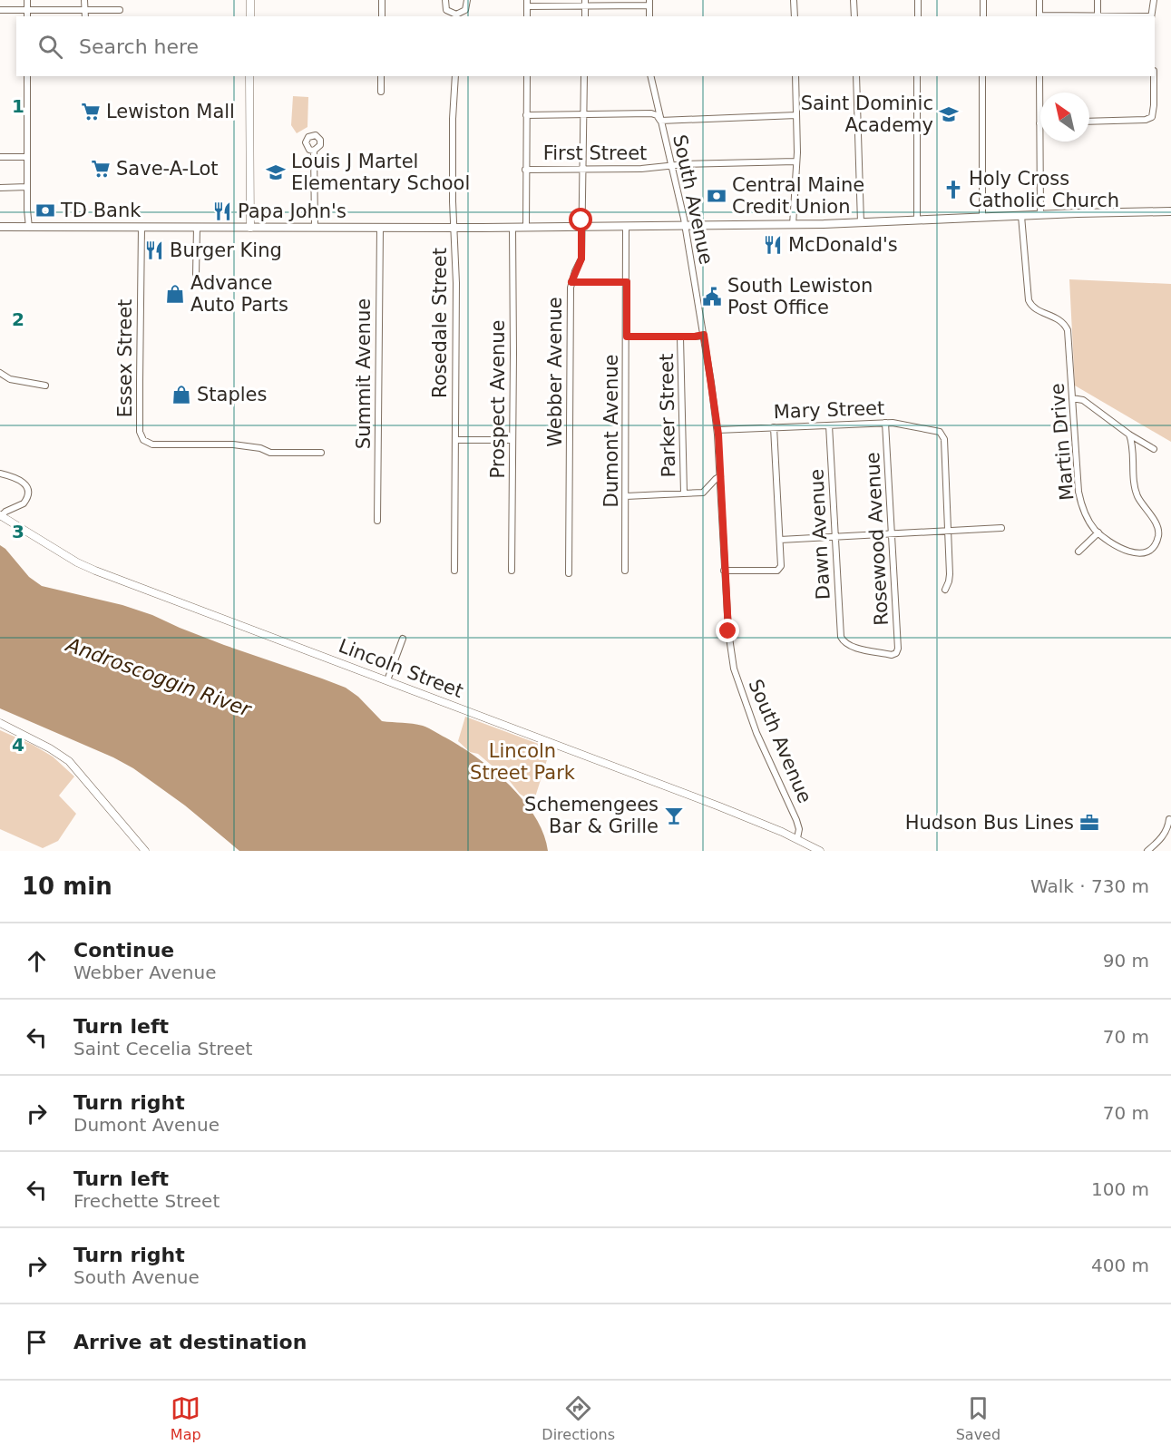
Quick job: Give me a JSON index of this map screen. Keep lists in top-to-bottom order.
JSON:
{
  "streets": {
    "main road": ["Lincoln Street"],
    "street": [
      "First Street",
      "South Avenue",
      "Rosedale Street",
      "Essex Street",
      "Webber Avenue",
      "Summit Avenue",
      "Prospect Avenue",
      "Mary Street",
      "Parker Street",
      "Dumont Avenue",
      "Martin Drive",
      "Dawn Avenue",
      "Rosewood Avenue"
    ]
  },
  "crossings": [
    ["First Street", "South Avenue"],
    ["First Street", "Webber Avenue"],
    ["South Avenue", "Mary Street"],
    ["South Avenue", "Lincoln Street"],
    ["Mary Street", "Dawn Avenue"],
    ["Mary Street", "Rosewood Avenue"],
    ["Dawn Avenue", "Rosewood Avenue"]
  ],
  "water": ["Androscoggin River"],
  "parks": ["Lincoln Street Park"],
  "places": {
    "supermarket": ["Lewiston Mall", "Save-A-Lot"],
    "school or university": ["Saint Dominic Academy", "Louis J Martel Elementary School"],
    "church": ["Holy Cross Catholic Church"],
    "bank": ["Central Maine Credit Union", "TD Bank"],
    "restaurant": ["Papa John's", "McDonald's", "Burger King"],
    "shop": ["Advance Auto Parts", "Staples"],
    "public building": ["South Lewiston Post Office"],
    "bar": ["Schemengees Bar & Grille"],
    "office": ["Hudson Bus Lines"]
  },
  "north": "top left",
  "page": {
    "search": "Search here",
    "heading": ["10 min", "Walk · 730 m"],
    "list": [
      ["Continue", "Webber Avenue", "90 m"],
      ["Turn left", "Saint Cecelia Street", "70 m"],
      ["Turn right", "Dumont Avenue", "70 m"],
      ["Turn left", "Frechette Street", "100 m"],
      ["Turn right", "South Avenue", "400 m"],
      "Arrive at destination"
    ],
    "nav": ["Map", "Directions", "Saved"]
  },
  "grid": {
    "rows": [
      "1",
      "2",
      "3",
      "4"
    ]
  }
}
